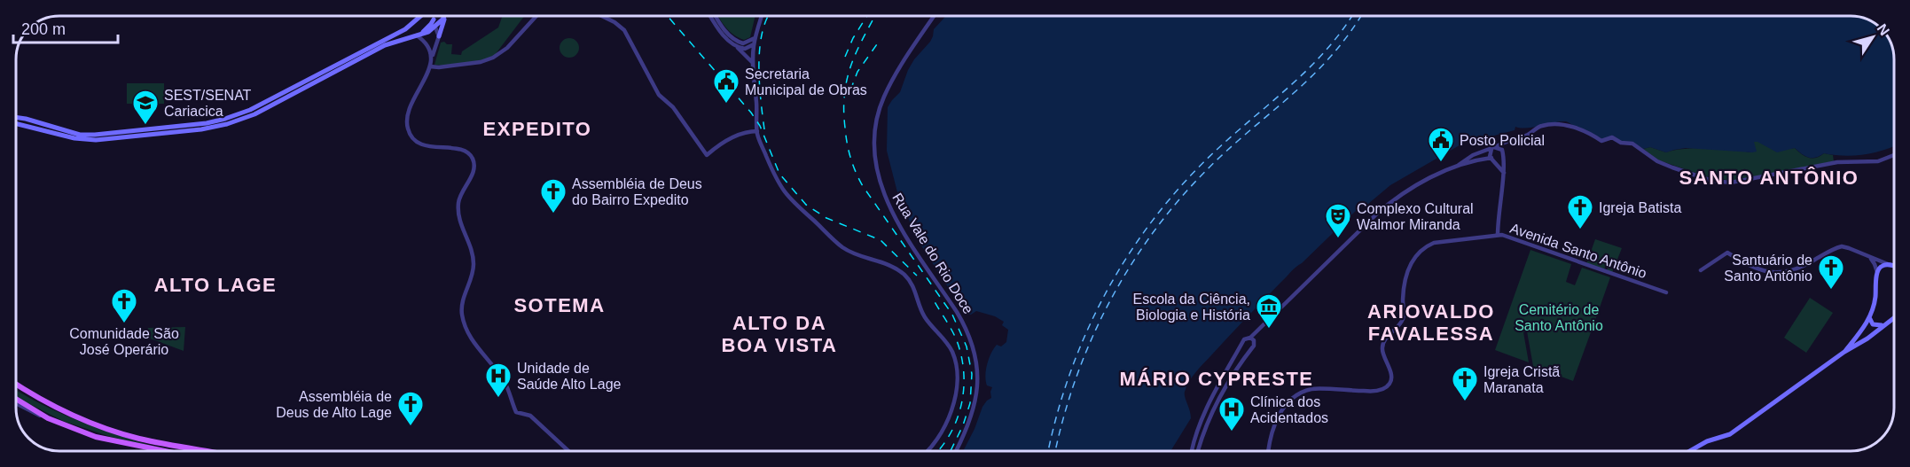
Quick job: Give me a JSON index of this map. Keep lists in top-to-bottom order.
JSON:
{
  "streets": {
    "street": ["Avenida Santo Antônio", "Rua Vale do Rio Doce"]
  },
  "districts": [
    "EXPEDITO",
    "SANTO ANTÔNIO",
    "ALTO LAGE",
    "SOTEMA",
    "ARIOVALDO FAVALESSA",
    "ALTO DA BOA VISTA",
    "MÁRIO CYPRESTE"
  ],
  "parks": ["Cemitério de Santo Antônio"],
  "places": {
    "public building": ["Secretaria Municipal de Obras", "Posto Policial"],
    "school or university": ["SEST/SENAT Cariacica"],
    "church": [
      "Assembléia de Deus do Bairro Expedito",
      "Igreja Batista",
      "Santuário de Santo Antônio",
      "Comunidade São José Operário",
      "Igreja Cristã Maranata",
      "Assembléia de Deus de Alto Lage"
    ],
    "theatre": ["Complexo Cultural Walmor Miranda"],
    "museum": ["Escola da Ciência, Biologia e História"],
    "hospital": ["Unidade de Saúde Alto Lage", "Clínica dos Acidentados"]
  },
  "scale_bar": "200 m",
  "north": "top right"
}
